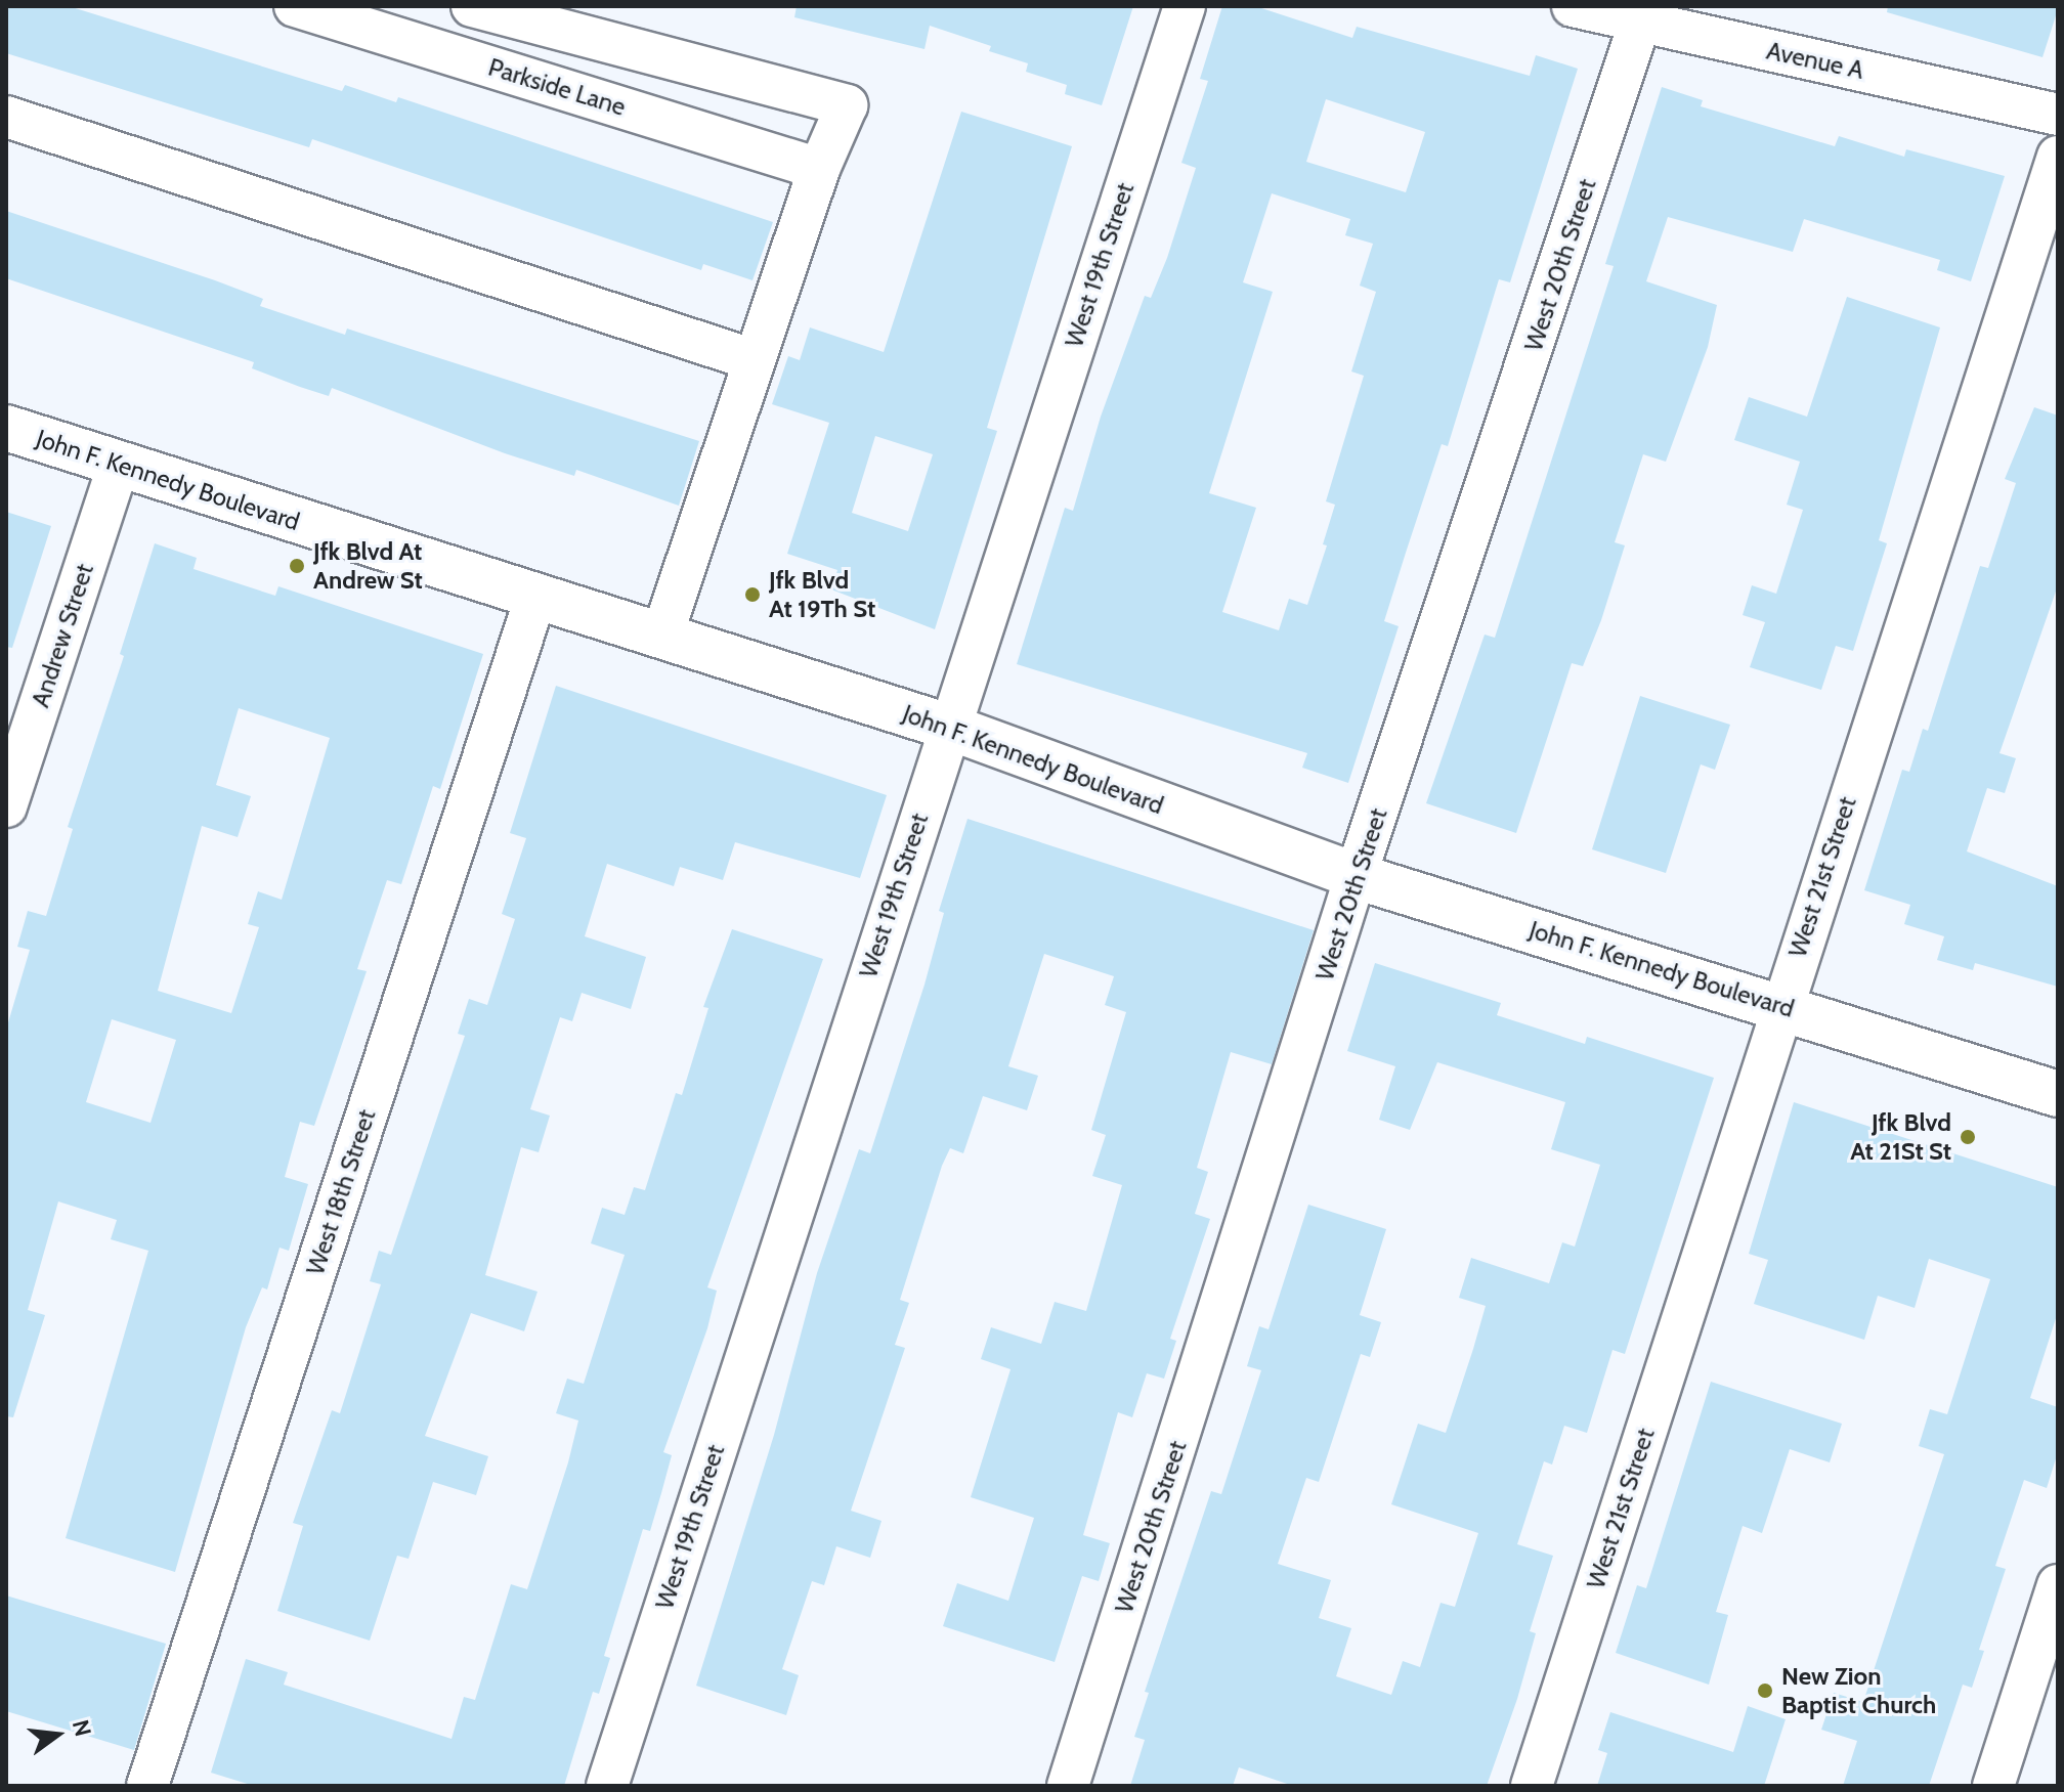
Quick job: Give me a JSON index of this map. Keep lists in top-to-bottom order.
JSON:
{
  "streets": {
    "main road": ["John F. Kennedy Boulevard"],
    "street": [
      "Avenue A",
      "Parkside Lane",
      "West 19th Street",
      "West 20th Street",
      "Andrew Street",
      "West 21st Street",
      "West 18th Street"
    ]
  },
  "crossings": [
    ["Avenue A", "West 20th Street"],
    ["West 19th Street", "John F. Kennedy Boulevard"],
    ["West 20th Street", "John F. Kennedy Boulevard"],
    ["John F. Kennedy Boulevard", "Andrew Street"],
    ["John F. Kennedy Boulevard", "West 21st Street"],
    ["John F. Kennedy Boulevard", "West 18th Street"]
  ],
  "places": [
    "Jfk Blvd At Andrew St",
    "Jfk Blvd At 19Th St",
    "Jfk Blvd At 21St St",
    "New Zion Baptist Church"
  ],
  "north": "right"
}
